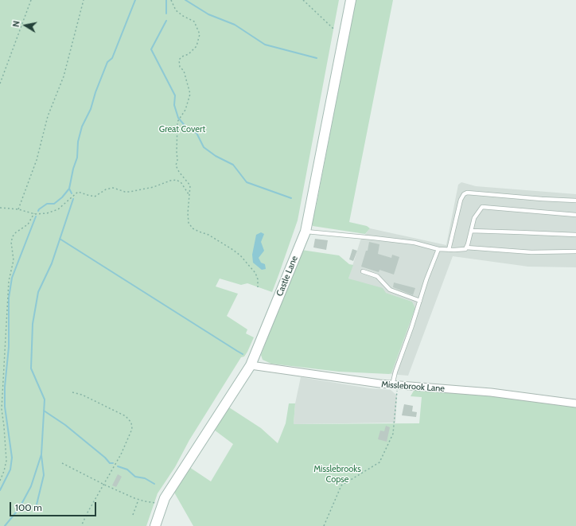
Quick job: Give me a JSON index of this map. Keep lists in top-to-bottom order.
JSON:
{
  "streets": {
    "street": ["Castle Lane", "Misslebrook Lane"]
  },
  "crossings": [
    ["Castle Lane", "Misslebrook Lane"]
  ],
  "parks": ["Great Covert", "Misslebrooks Copse"],
  "scale_bar": "100 m",
  "north": "left"
}
